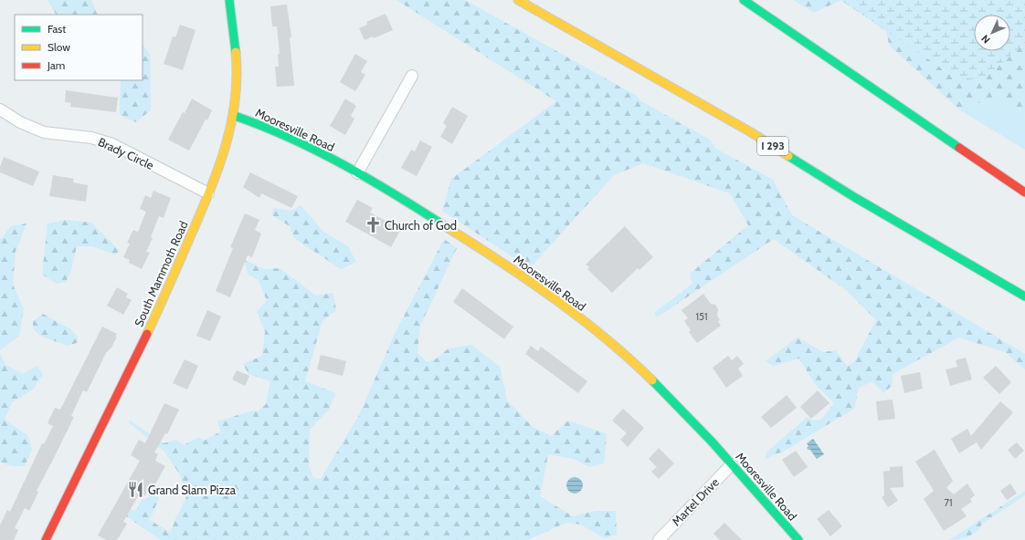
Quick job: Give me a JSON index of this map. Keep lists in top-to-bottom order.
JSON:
{
  "streets": {
    "main road": ["Mooresville Road", "I 293", "South Mammoth Road"],
    "street": ["Brady Circle", "Martel Drive"]
  },
  "crossings": [
    ["Mooresville Road", "South Mammoth Road"],
    ["Mooresville Road", "Martel Drive"],
    ["Brady Circle", "South Mammoth Road"]
  ],
  "places": {
    "church": ["Church of God"],
    "restaurant": ["Grand Slam Pizza"]
  },
  "house_numbers": ["151", "71"],
  "legend": ["Fast", "Slow", "Jam"],
  "north": "bottom left"
}
